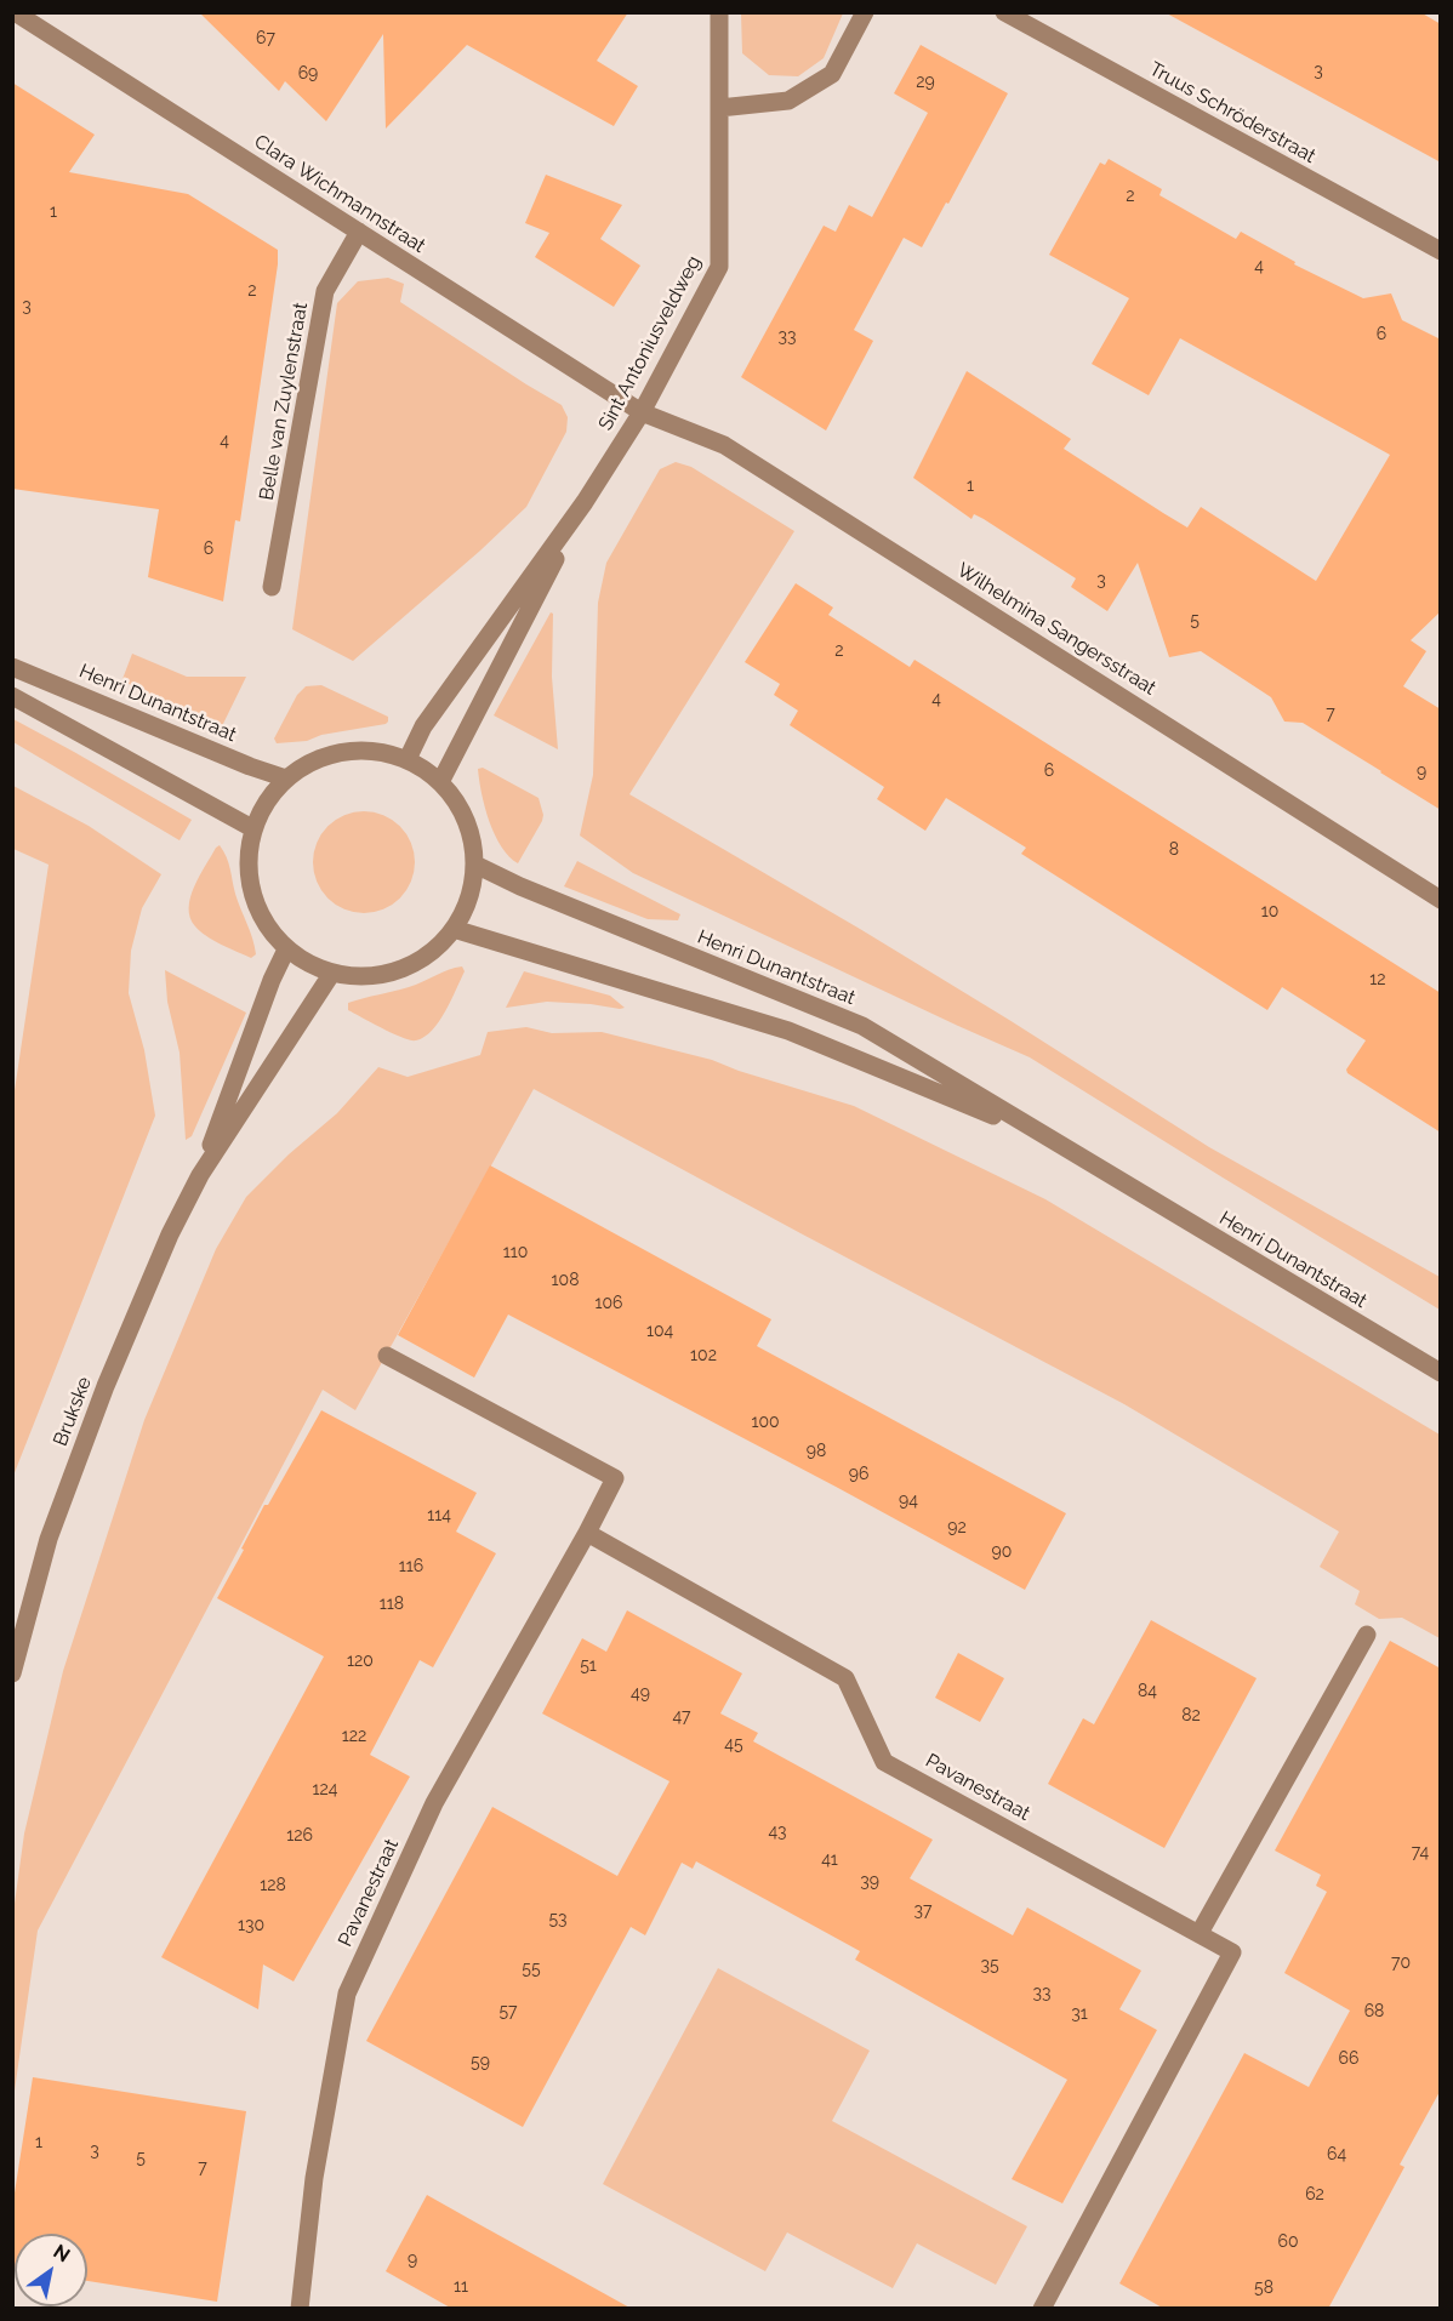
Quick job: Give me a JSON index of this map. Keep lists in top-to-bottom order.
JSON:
{
  "streets": {
    "street": [
      "Truus Schröderstraat",
      "Clara Wichmannstraat",
      "Sint Antoniusveldweg",
      "Belle van Zuylenstraat",
      "Wilhelmina Sangersstraat",
      "Henri Dunantstraat",
      "Brukske",
      "Pavanestraat"
    ]
  },
  "crossings": [
    ["Clara Wichmannstraat", "Sint Antoniusveldweg"],
    ["Clara Wichmannstraat", "Belle van Zuylenstraat"],
    ["Clara Wichmannstraat", "Wilhelmina Sangersstraat"],
    ["Sint Antoniusveldweg", "Wilhelmina Sangersstraat"],
    ["Sint Antoniusveldweg", "Henri Dunantstraat"],
    ["Sint Antoniusveldweg", "Brukske"],
    ["Henri Dunantstraat", "Brukske"]
  ],
  "house_numbers": [
    "67",
    "3",
    "69",
    "29",
    "2",
    "1",
    "4",
    "2",
    "3",
    "6",
    "33",
    "4",
    "1",
    "6",
    "3",
    "5",
    "2",
    "4",
    "7",
    "6",
    "9",
    "8",
    "10",
    "12",
    "110",
    "108",
    "106",
    "104",
    "102",
    "100",
    "98",
    "96",
    "94",
    "114",
    "92",
    "90",
    "116",
    "118",
    "120",
    "51",
    "84",
    "49",
    "82",
    "47",
    "122",
    "45",
    "124",
    "43",
    "126",
    "74",
    "41",
    "39",
    "128",
    "37",
    "53",
    "130",
    "70",
    "35",
    "55",
    "33",
    "57",
    "68",
    "31",
    "66",
    "59",
    "1",
    "3",
    "64",
    "5",
    "7",
    "62",
    "60",
    "9",
    "11",
    "58"
  ],
  "north": "top right"
}
